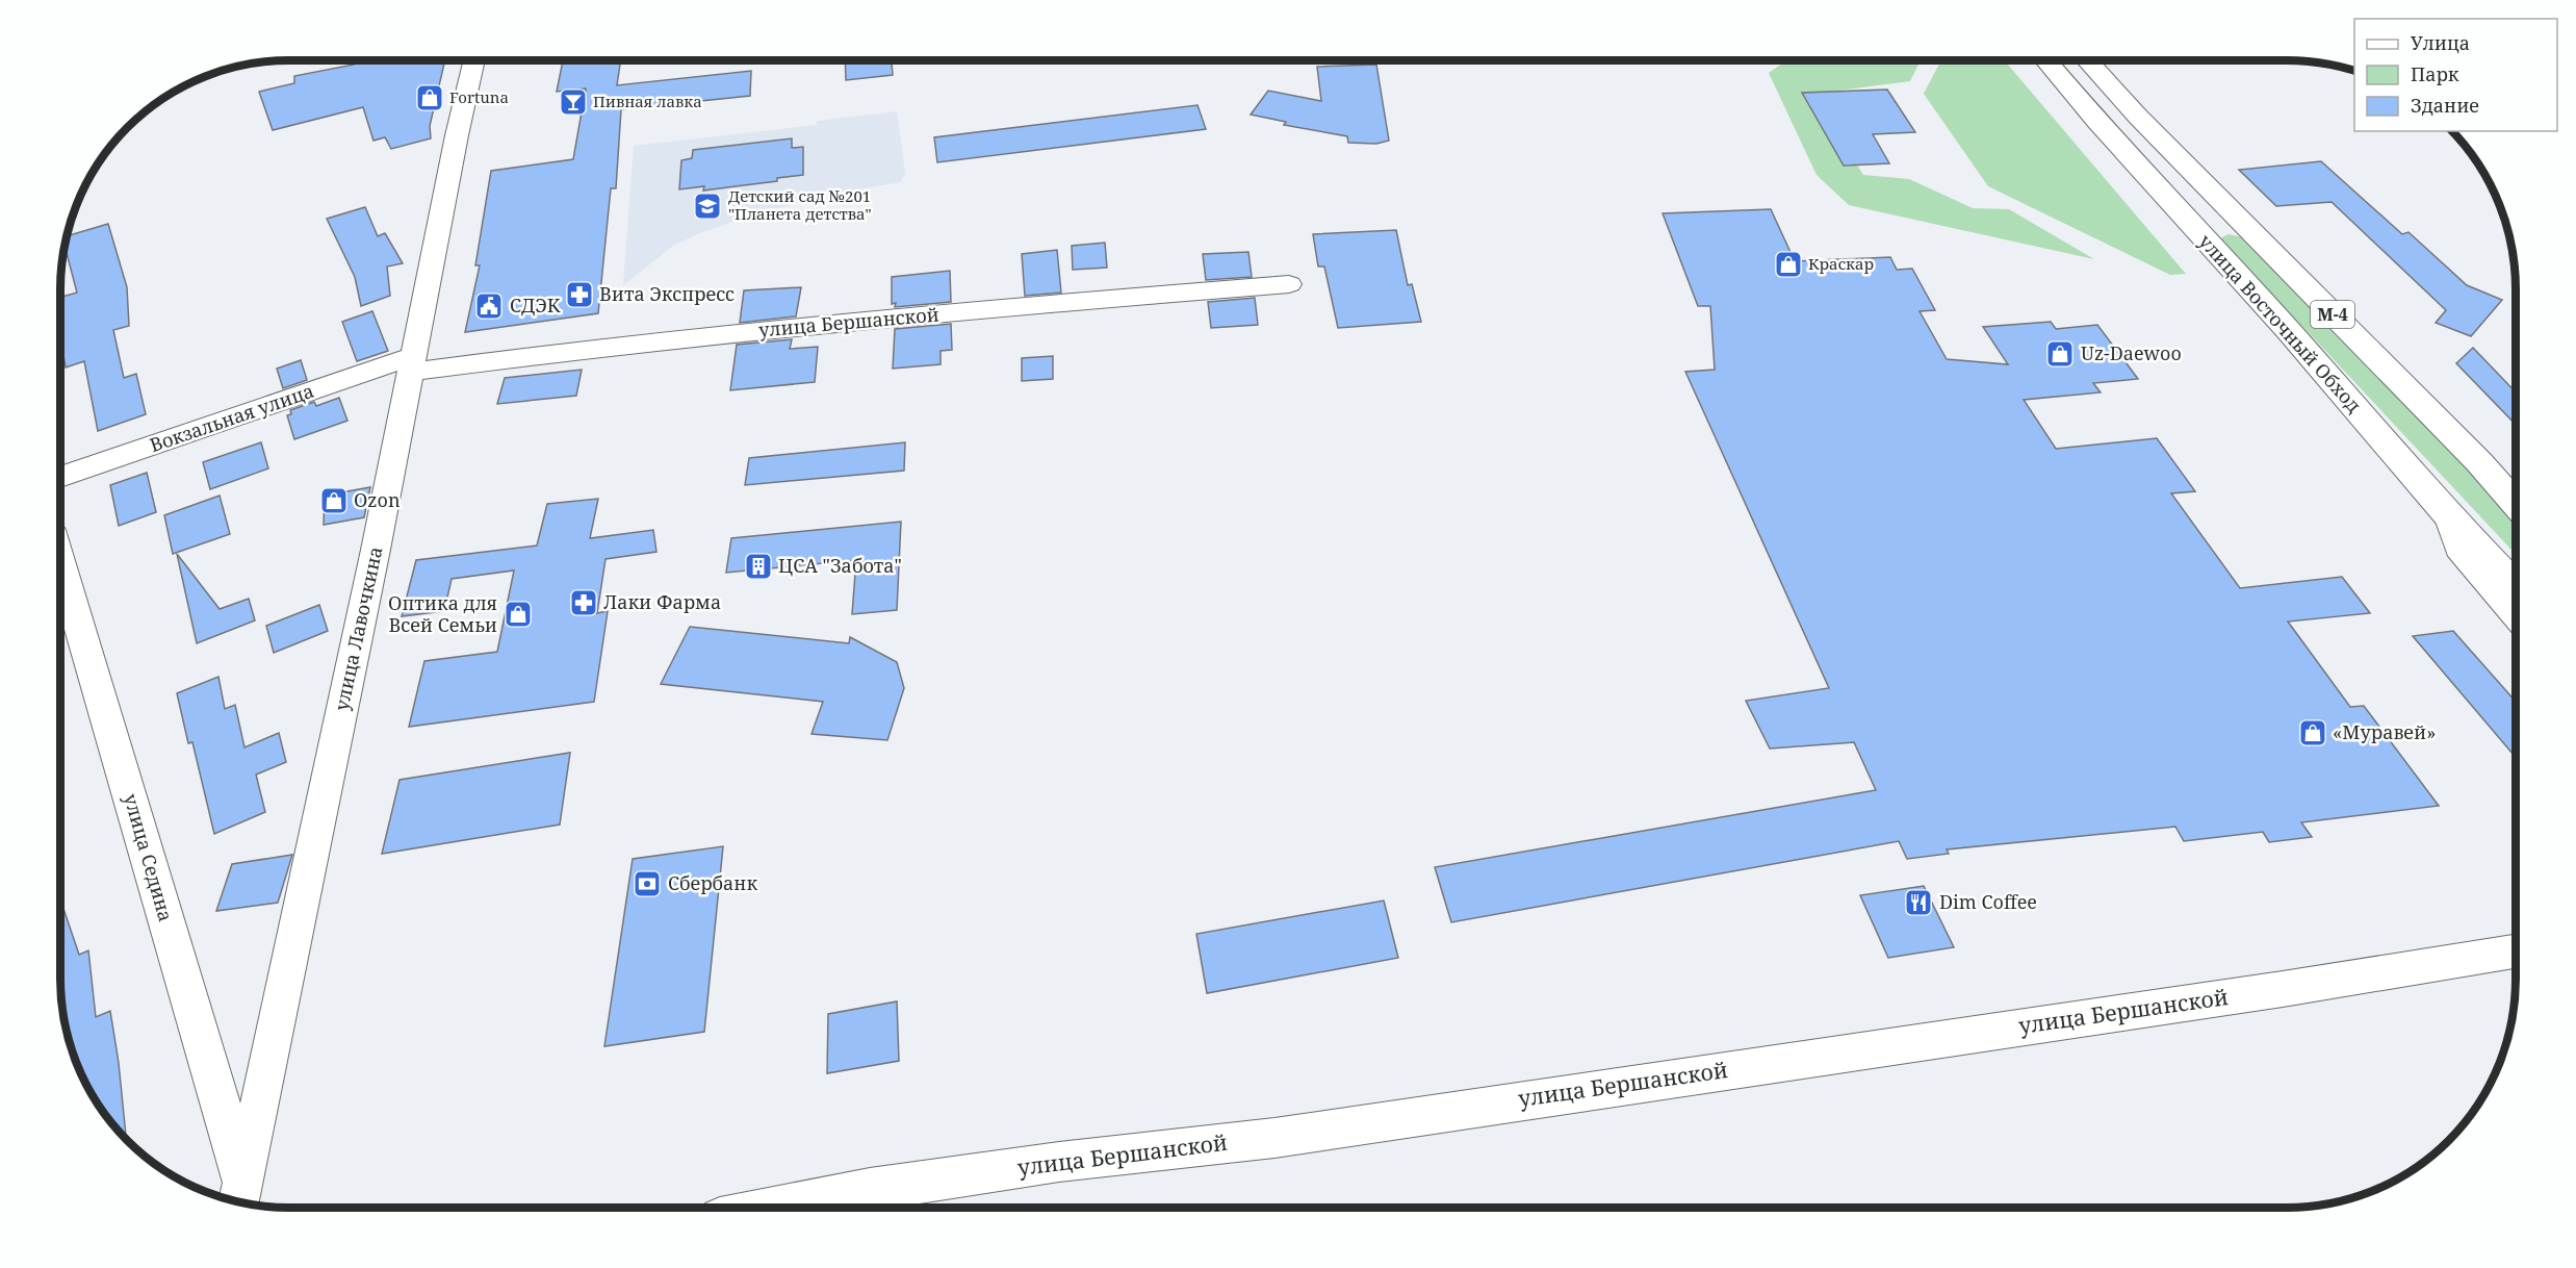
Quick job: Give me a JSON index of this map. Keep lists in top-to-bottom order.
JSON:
{
  "streets": {
    "highway": ["М-4", "улица Восточный Обход"],
    "street": [
      "улица Бершанской",
      "Вокзальная улица",
      "улица Лавочкина",
      "улица Седина"
    ]
  },
  "crossings": [
    ["улица Бершанской", "Вокзальная улица"],
    ["улица Бершанской", "улица Лавочкина"],
    ["Вокзальная улица", "улица Лавочкина"],
    ["улица Лавочкина", "улица Седина"]
  ],
  "places": {
    "shop": [
      "Fortuna",
      "Краскар",
      "Uz-Daewoo",
      "Ozon",
      "Оптика для Всей Семьи",
      "«Муравей»"
    ],
    "bar": ["Пивная лавка"],
    "school or university": ["Детский сад №201 \"Планета детства\""],
    "pharmacy": ["Вита Экспресс", "Лаки Фарма"],
    "public building": ["СДЭК"],
    "building": ["ЦСА \"Забота\""],
    "bank": ["Сбербанк"],
    "restaurant": ["Dim Coffee"]
  },
  "legend": ["Улица", "Парк", "Здание"]
}
